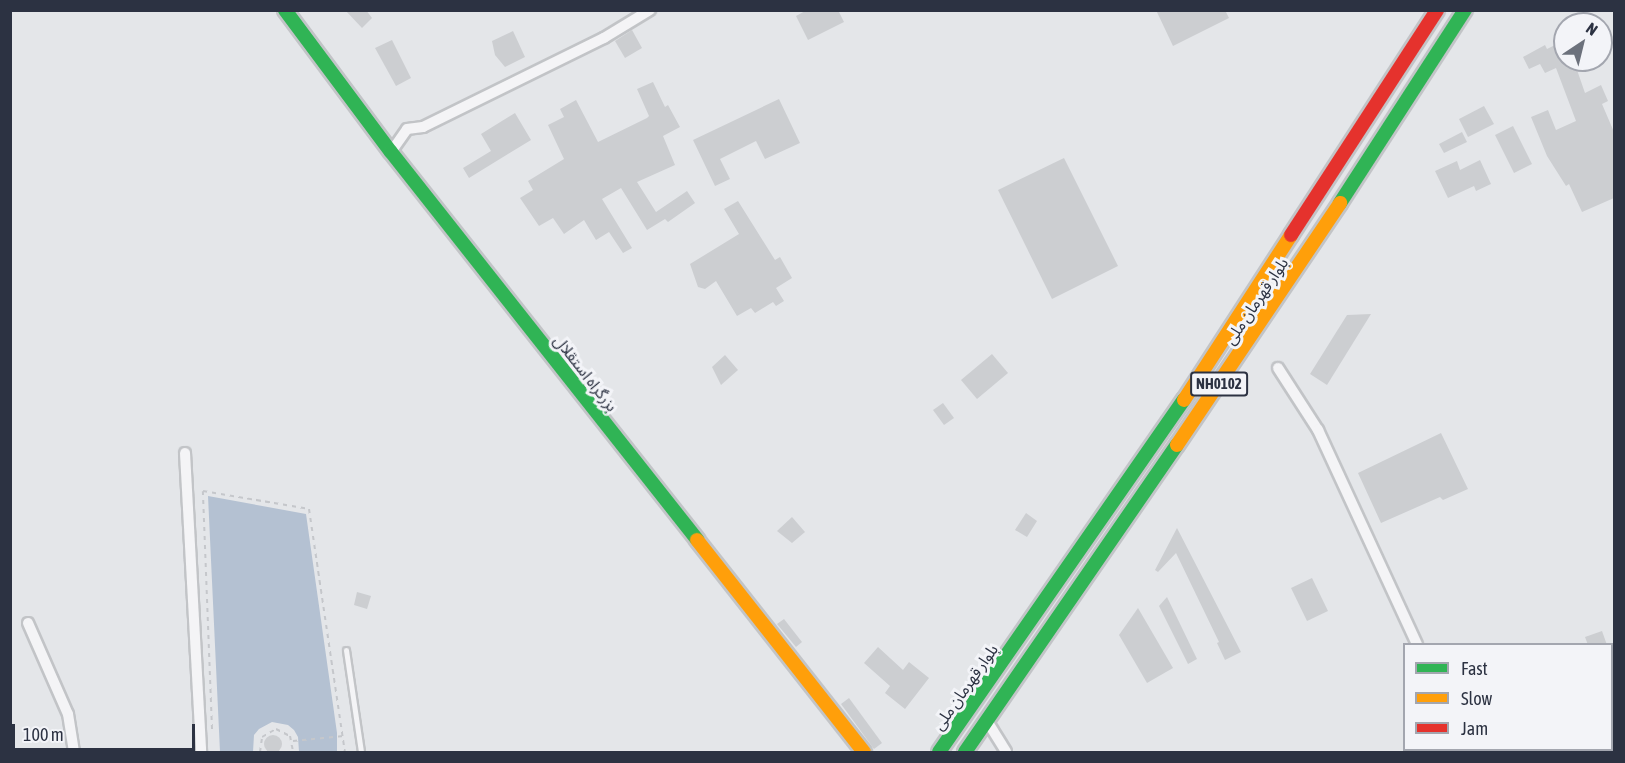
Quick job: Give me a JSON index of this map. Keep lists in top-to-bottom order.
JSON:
{
  "streets": {
    "highway": ["بلوار قهرمان ملی", "بزرگراه استقلال", "NH0102"]
  },
  "legend": ["Fast", "Slow", "Jam"],
  "scale_bar": "100 m",
  "north": "top right"
}
